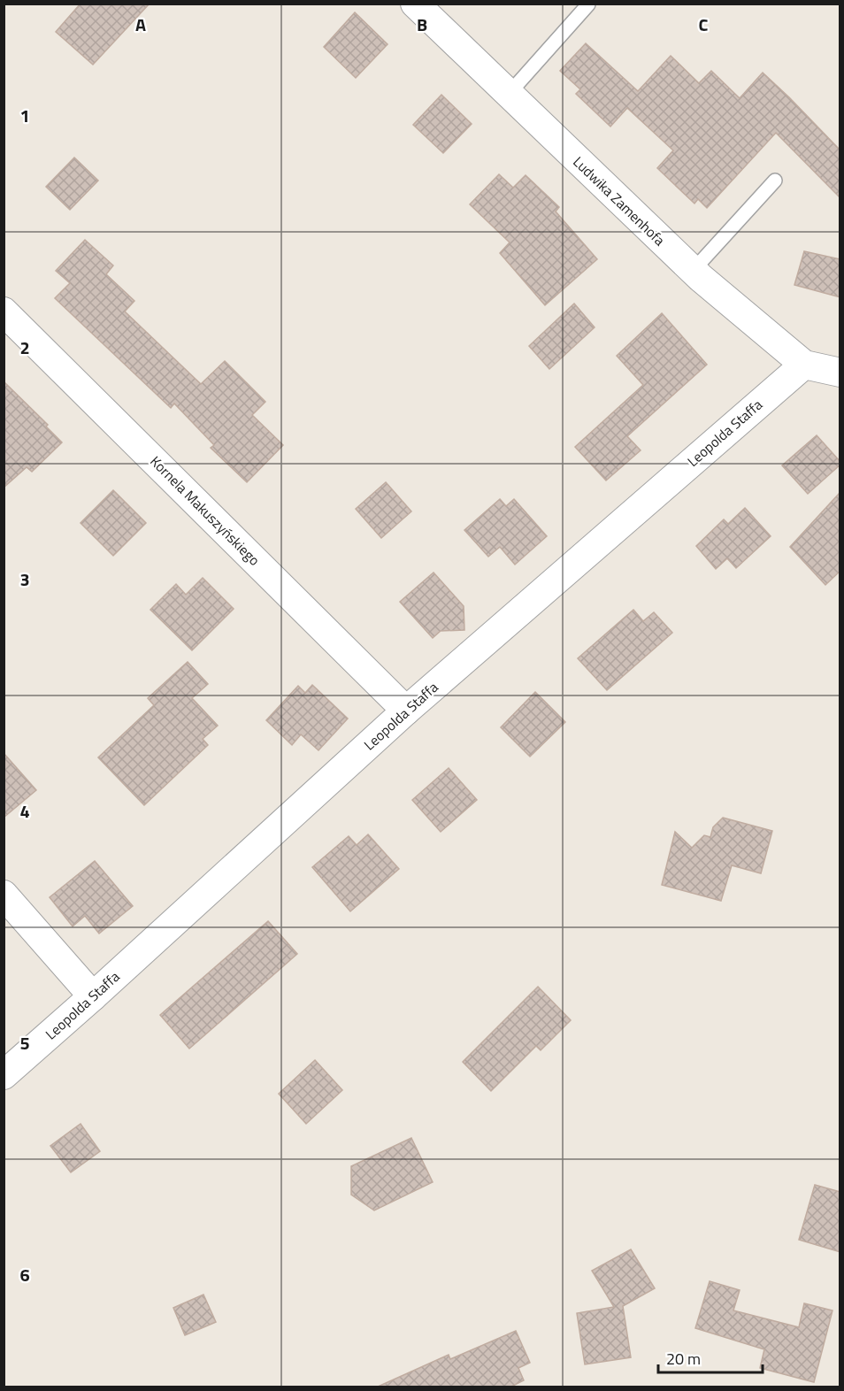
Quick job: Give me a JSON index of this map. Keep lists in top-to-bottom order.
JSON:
{
  "streets": {
    "street": ["Ludwika Zamenhofa", "Leopolda Staffa", "Kornela Makuszyńskiego"]
  },
  "crossings": [
    ["Ludwika Zamenhofa", "Leopolda Staffa"],
    ["Leopolda Staffa", "Kornela Makuszyńskiego"]
  ],
  "scale_bar": "20 m",
  "grid": {
    "columns": ["A", "B", "C"],
    "rows": [
      "1",
      "2",
      "3",
      "4",
      "5",
      "6"
    ]
  }
}
